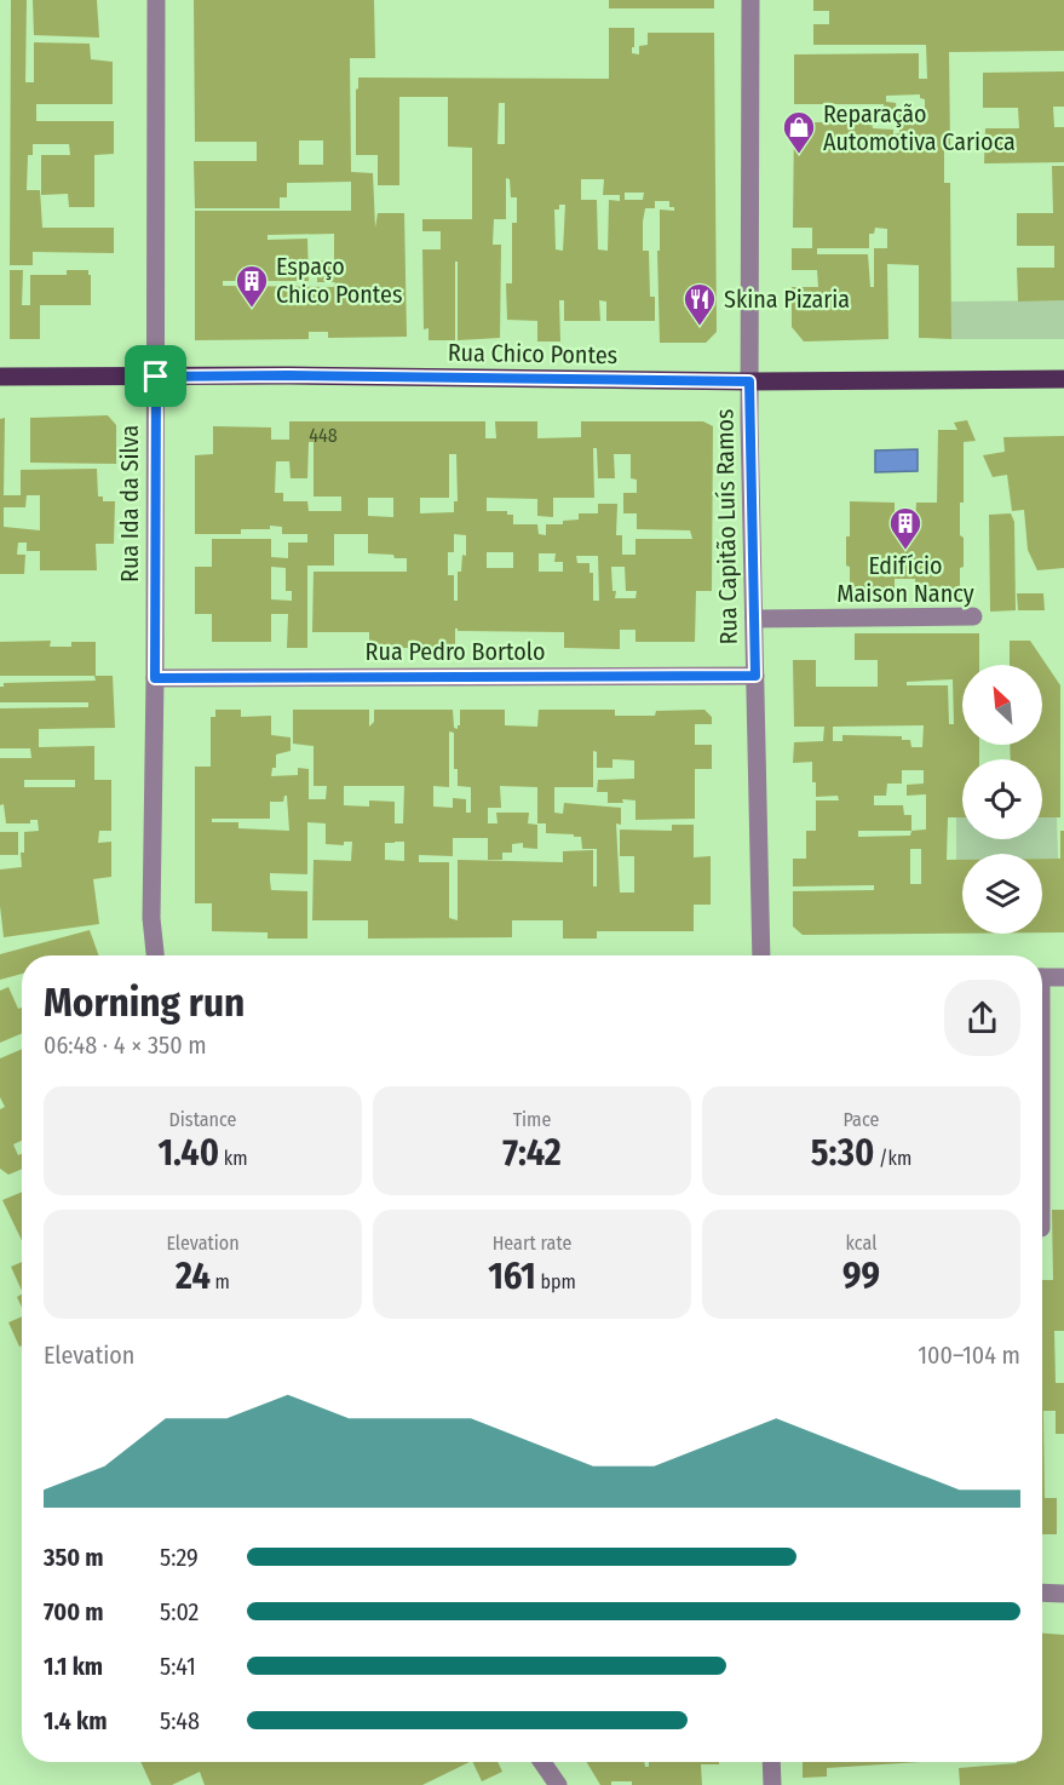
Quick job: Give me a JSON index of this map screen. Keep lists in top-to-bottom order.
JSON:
{
  "streets": {
    "main road": ["Rua Chico Pontes"],
    "street": ["Rua Ida da Silva", "Rua Capitão Luís Ramos", "Rua Pedro Bortolo"]
  },
  "crossings": [
    ["Rua Chico Pontes", "Rua Ida da Silva"],
    ["Rua Chico Pontes", "Rua Capitão Luís Ramos"],
    ["Rua Ida da Silva", "Rua Pedro Bortolo"],
    ["Rua Capitão Luís Ramos", "Rua Pedro Bortolo"]
  ],
  "places": {
    "shop": ["Reparação Automotiva Carioca"],
    "building": ["Espaço Chico Pontes", "Edifício Maison Nancy"],
    "restaurant": ["Skina Pizaria"]
  },
  "house_numbers": ["448"],
  "north": "top left",
  "page": {
    "heading": ["Morning run", "06:48 · 4 × 350 m"],
    "stats": [
      ["Distance", "1.40 km"],
      ["Time", "7:42"],
      ["Pace", "5:30 /km"],
      ["Elevation", "24 m"],
      ["Heart rate", "161 bpm"],
      ["kcal", "99"]
    ],
    "chart": ["Elevation", "100–104 m"],
    "list": [
      {
        "name": "350 m",
        "note": "5:29"
      },
      {
        "name": "700 m",
        "note": "5:02"
      },
      {
        "name": "1.1 km",
        "note": "5:41"
      },
      {
        "name": "1.4 km",
        "note": "5:48"
      }
    ]
  }
}
